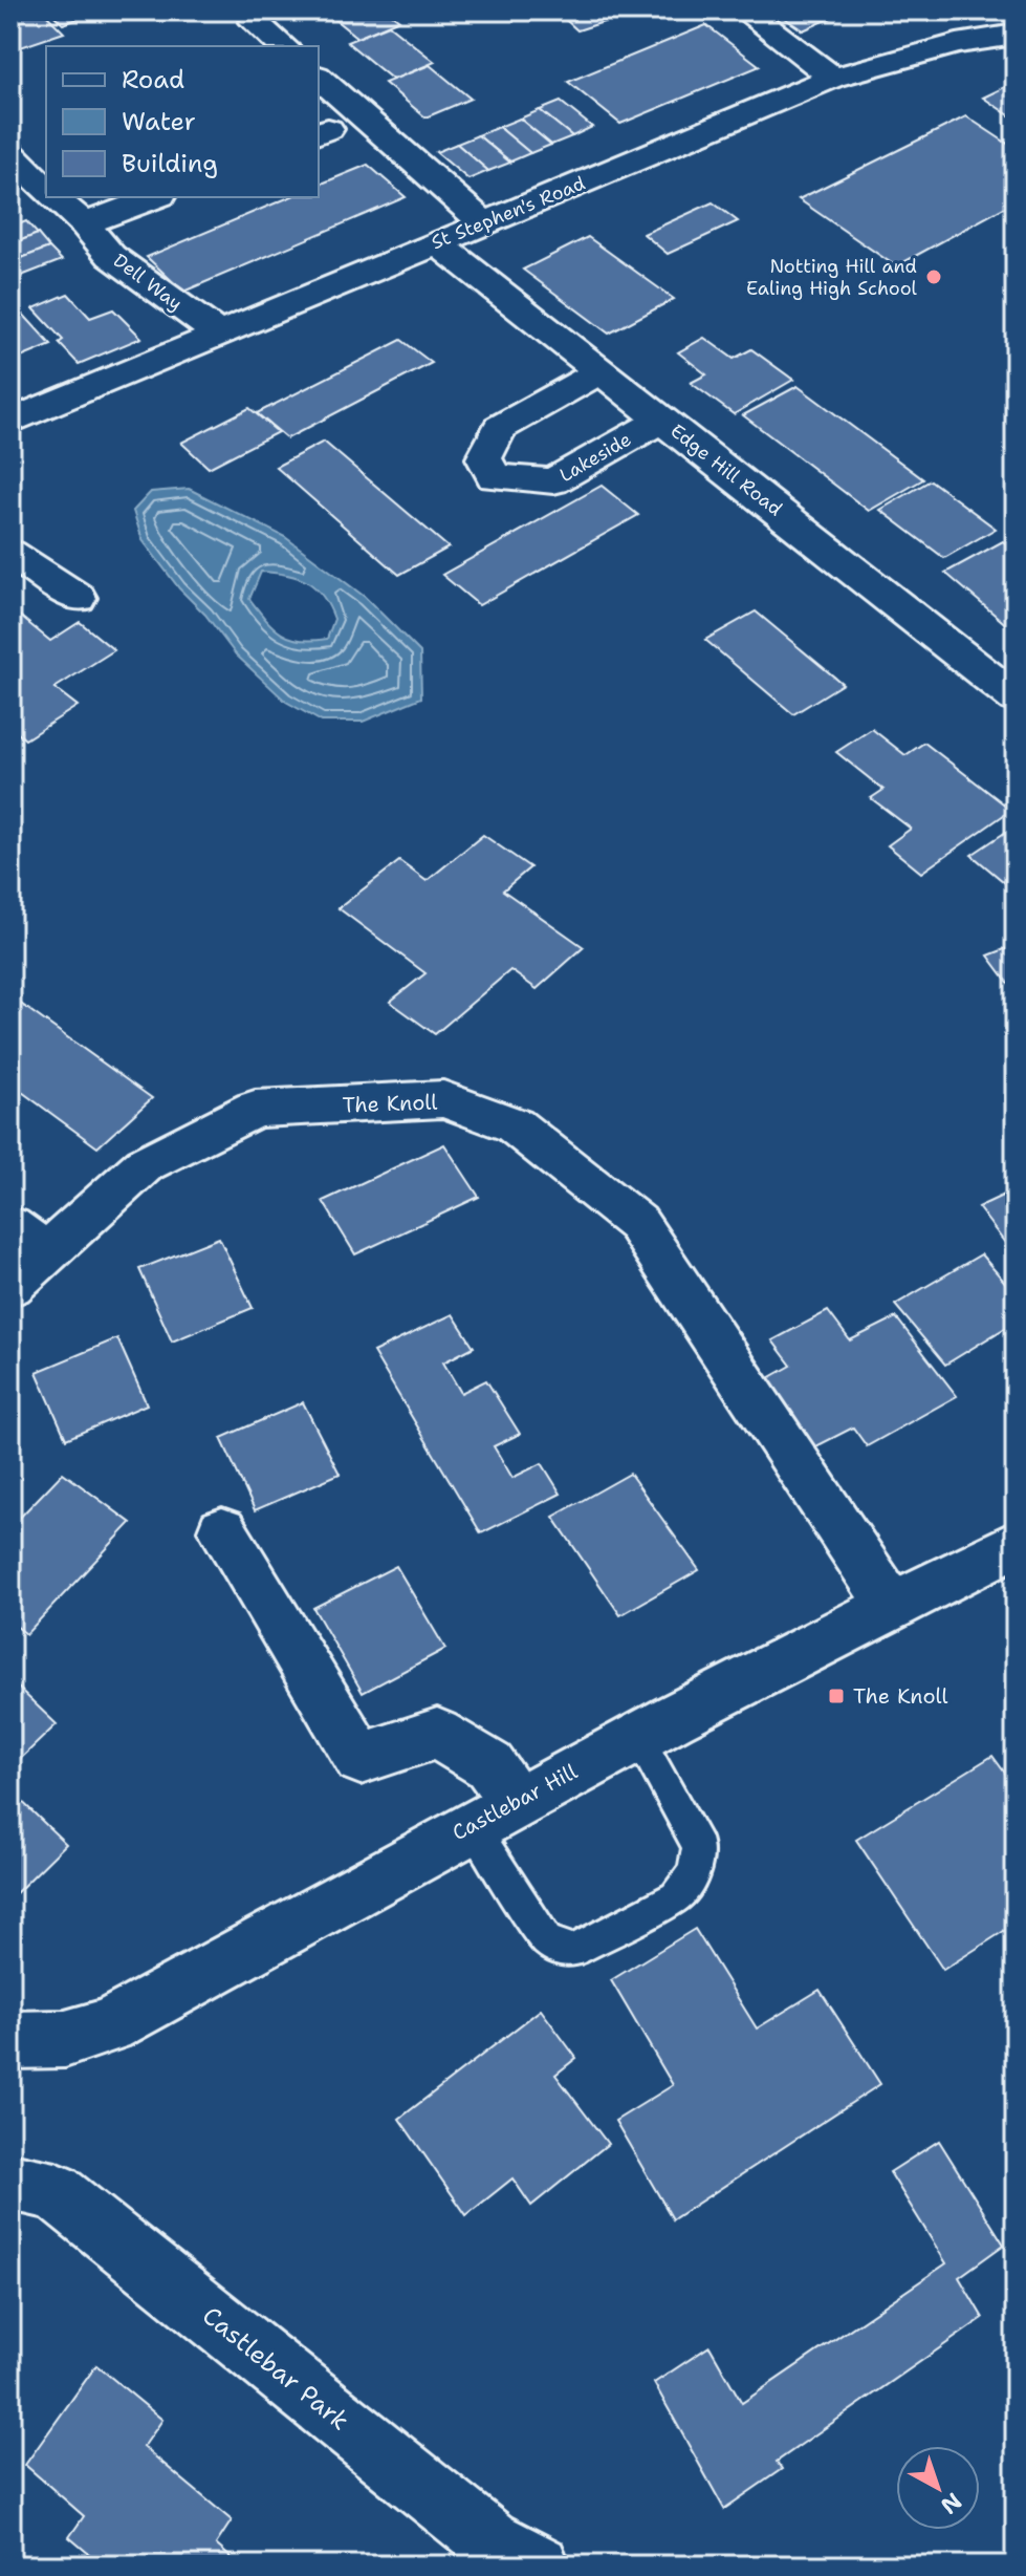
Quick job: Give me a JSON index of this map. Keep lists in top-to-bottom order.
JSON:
{
  "streets": {
    "street": [
      "St Stephen's Road",
      "Dell Way",
      "Lakeside",
      "Edge Hill Road",
      "The Knoll",
      "Castlebar Hill",
      "Castlebar Park"
    ]
  },
  "crossings": [
    ["St Stephen's Road", "Dell Way"],
    ["St Stephen's Road", "Edge Hill Road"],
    ["Lakeside", "Edge Hill Road"],
    ["The Knoll", "Castlebar Hill"]
  ],
  "places": {
    "other": ["Notting Hill and Ealing High School"],
    "transit": ["The Knoll"]
  },
  "legend": ["Road", "Water", "Building"],
  "north": "bottom right"
}
